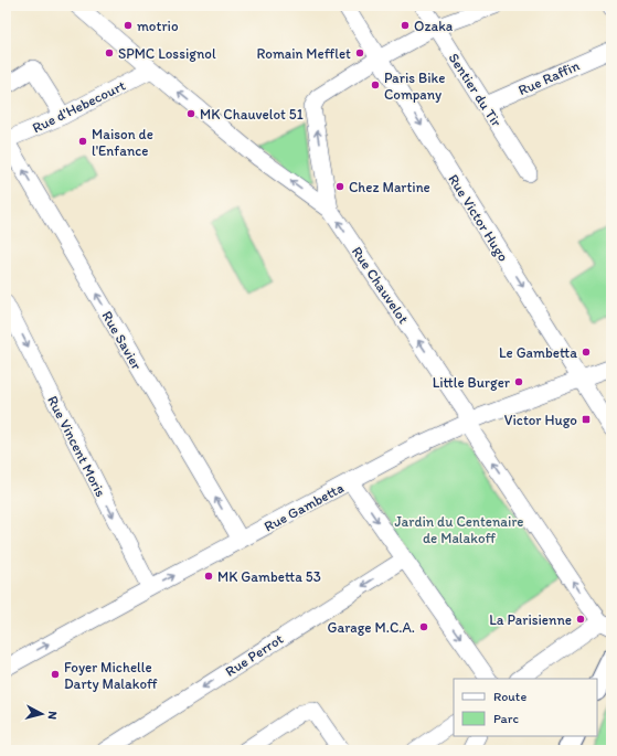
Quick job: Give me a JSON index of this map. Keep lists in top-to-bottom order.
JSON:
{
  "streets": {
    "street": [
      "Rue Raffin",
      "Sentier du Tir",
      "Rue d'Hebecourt",
      "Rue Victor Hugo",
      "Rue Chauvelot",
      "Rue Savier",
      "Rue Vincent Moris",
      "Rue Gambetta",
      "Rue Perrot"
    ]
  },
  "crossings": [
    ["Rue Raffin", "Sentier du Tir"],
    ["Rue d'Hebecourt", "Rue Chauvelot"],
    ["Rue d'Hebecourt", "Rue Savier"],
    ["Rue Victor Hugo", "Rue Gambetta"],
    ["Rue Chauvelot", "Rue Gambetta"],
    ["Rue Savier", "Rue Gambetta"],
    ["Rue Vincent Moris", "Rue Gambetta"]
  ],
  "one_way": [
    "Rue Victor Hugo",
    "Rue Savier",
    "Rue Vincent Moris",
    "Rue Gambetta",
    "Rue Perrot"
  ],
  "parks": ["Jardin du Centenaire de Malakoff"],
  "places": {
    "other": [
      "motrio",
      "Ozaka",
      "SPMC Lossignol",
      "Romain Mefflet",
      "Paris Bike Company",
      "MK Chauvelot 51",
      "Maison de l'Enfance",
      "Chez Martine",
      "Le Gambetta",
      "Little Burger",
      "MK Gambetta 53",
      "La Parisienne",
      "Garage M.C.A.",
      "Foyer Michelle Darty Malakoff"
    ],
    "transit": ["Victor Hugo"]
  },
  "legend": ["Route", "Parc"],
  "north": "right"
}
